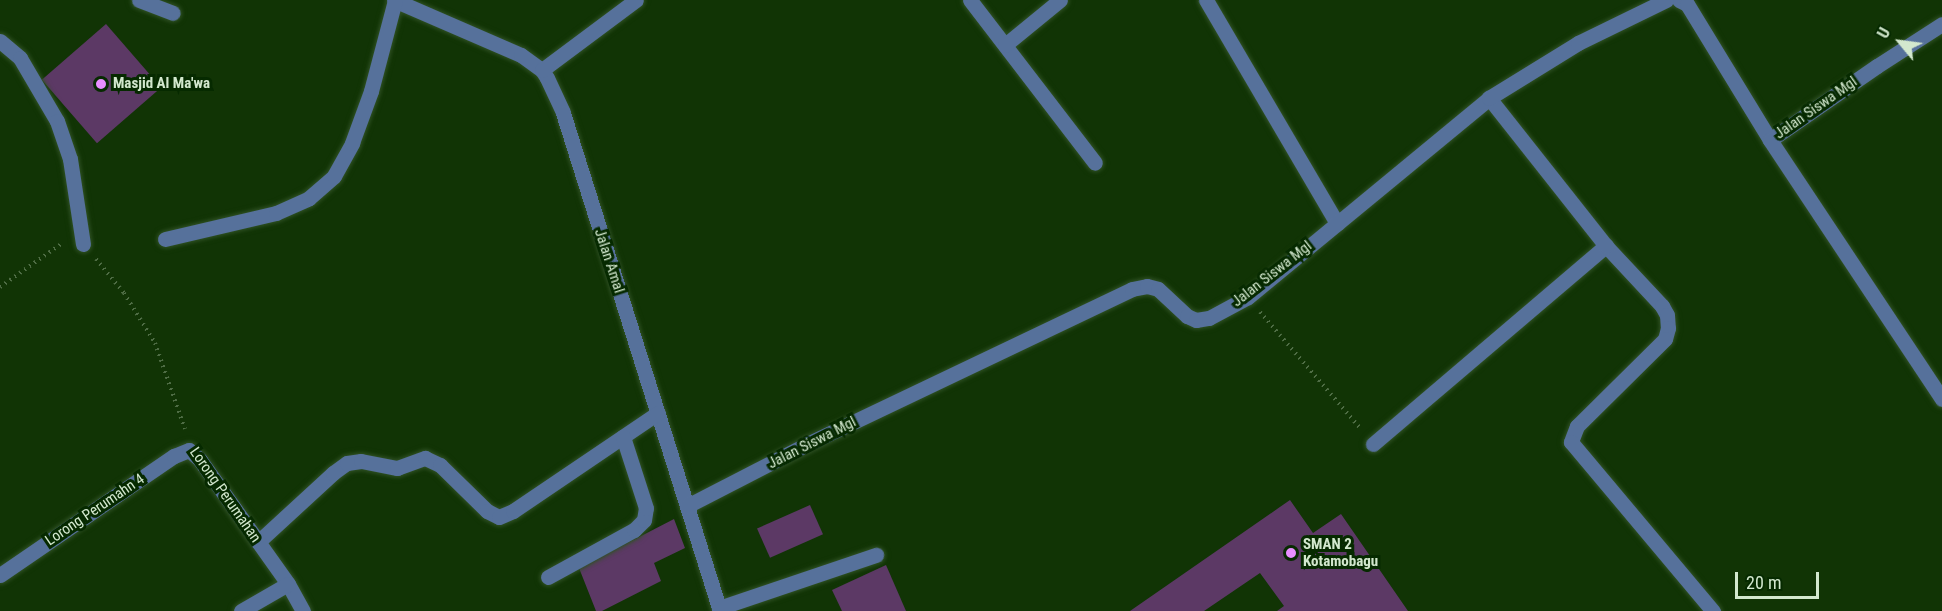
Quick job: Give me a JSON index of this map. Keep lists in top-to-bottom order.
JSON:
{
  "streets": {
    "street": [
      "Jalan Siswa Mgl",
      "Jalan Amal",
      "Lorong Perumahan",
      "Lorong Perumahn 4"
    ]
  },
  "crossings": [
    ["Jalan Siswa Mgl", "Jalan Amal"],
    ["Lorong Perumahan", "Lorong Perumahn 4"]
  ],
  "places": ["Masjid Al Ma'wa", "SMAN 2 Kotamobagu"],
  "scale_bar": "20 m",
  "north": "top left"
}
